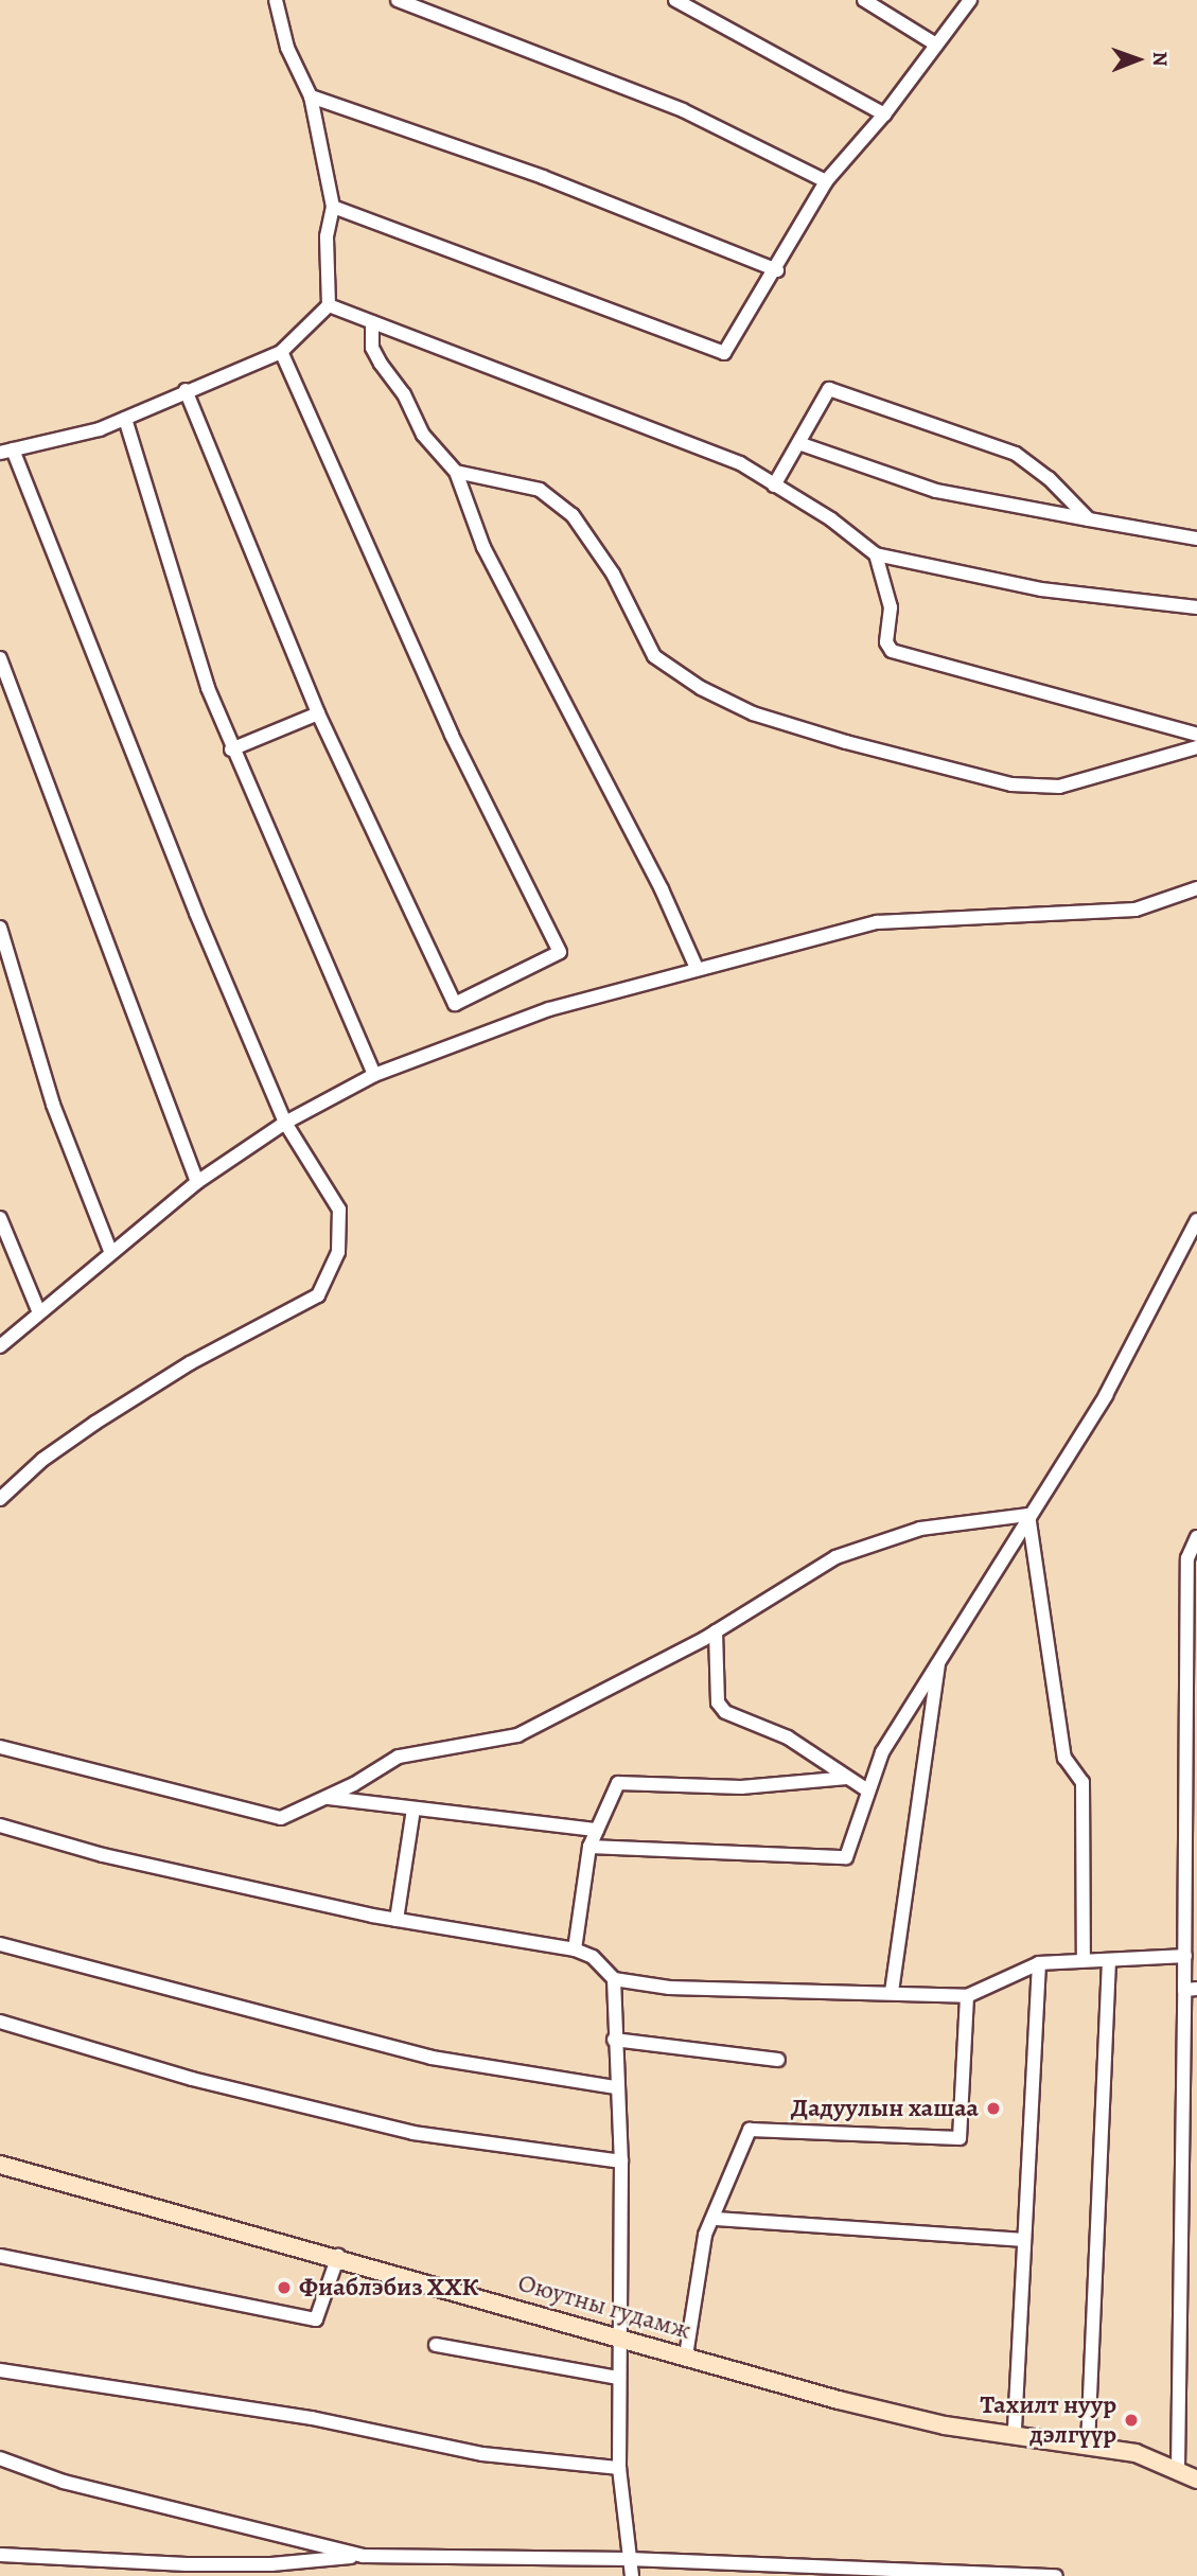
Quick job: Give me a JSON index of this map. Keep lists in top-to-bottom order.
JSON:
{
  "streets": {
    "street": ["Оюутны гудамж"]
  },
  "places": ["Дадуулын хашаа", "Фиаблэбиз ХХК", "Тахилт нуур дэлгүүр"],
  "north": "right"
}
